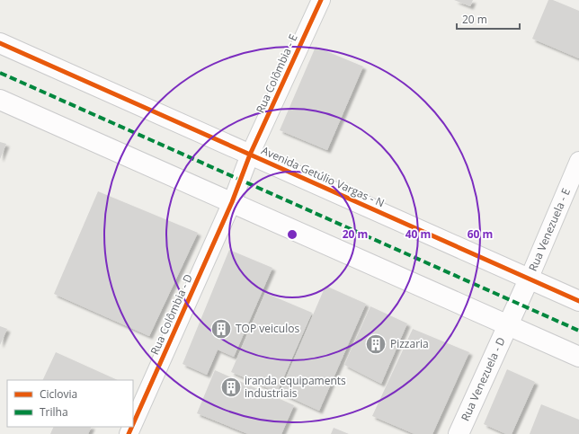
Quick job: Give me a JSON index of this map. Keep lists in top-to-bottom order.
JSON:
{
  "streets": {
    "street": [
      "Rua Colômbia - E",
      "Avenida Getúlio Vargas - N",
      "Rua Venezuela - E",
      "Rua Colômbia - D",
      "Rua Venezuela - D"
    ]
  },
  "crossings": [
    ["Rua Colômbia - E", "Avenida Getúlio Vargas - N"],
    ["Rua Colômbia - E", "Rua Colômbia - D"],
    ["Avenida Getúlio Vargas - N", "Rua Venezuela - E"],
    ["Avenida Getúlio Vargas - N", "Rua Venezuela - D"],
    ["Rua Venezuela - E", "Rua Venezuela - D"]
  ],
  "places": {
    "building": ["TOP veiculos", "Pizzaria", "iranda equipaments industriais"]
  },
  "legend": ["Ciclovia", "Trilha"],
  "scale_bar": "20 m",
  "rings": ["20 m", "40 m", "60 m"]
}
